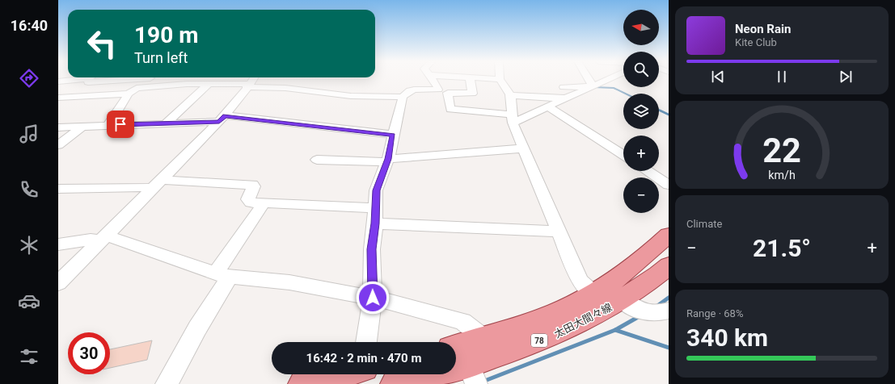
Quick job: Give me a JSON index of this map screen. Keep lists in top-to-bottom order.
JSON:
{
  "streets": {
    "main road": ["太田大間々線", "78"]
  },
  "north": "left",
  "page": {
    "tabs": "16:40",
    "map_buttons": ["+", "−"],
    "turn": ["190 m", "Turn left"],
    "song": ["Neon Rain", "Kite Club"],
    "tile": [
      "Climate",
      ["Range · 68%", "340 km"]
    ],
    "heat": ["−", "21.5°", "+"],
    "limit": "30",
    "trip": "16:42 · 2 min · 470 m",
    "gauge": ["22", "km/h"]
  }
}
